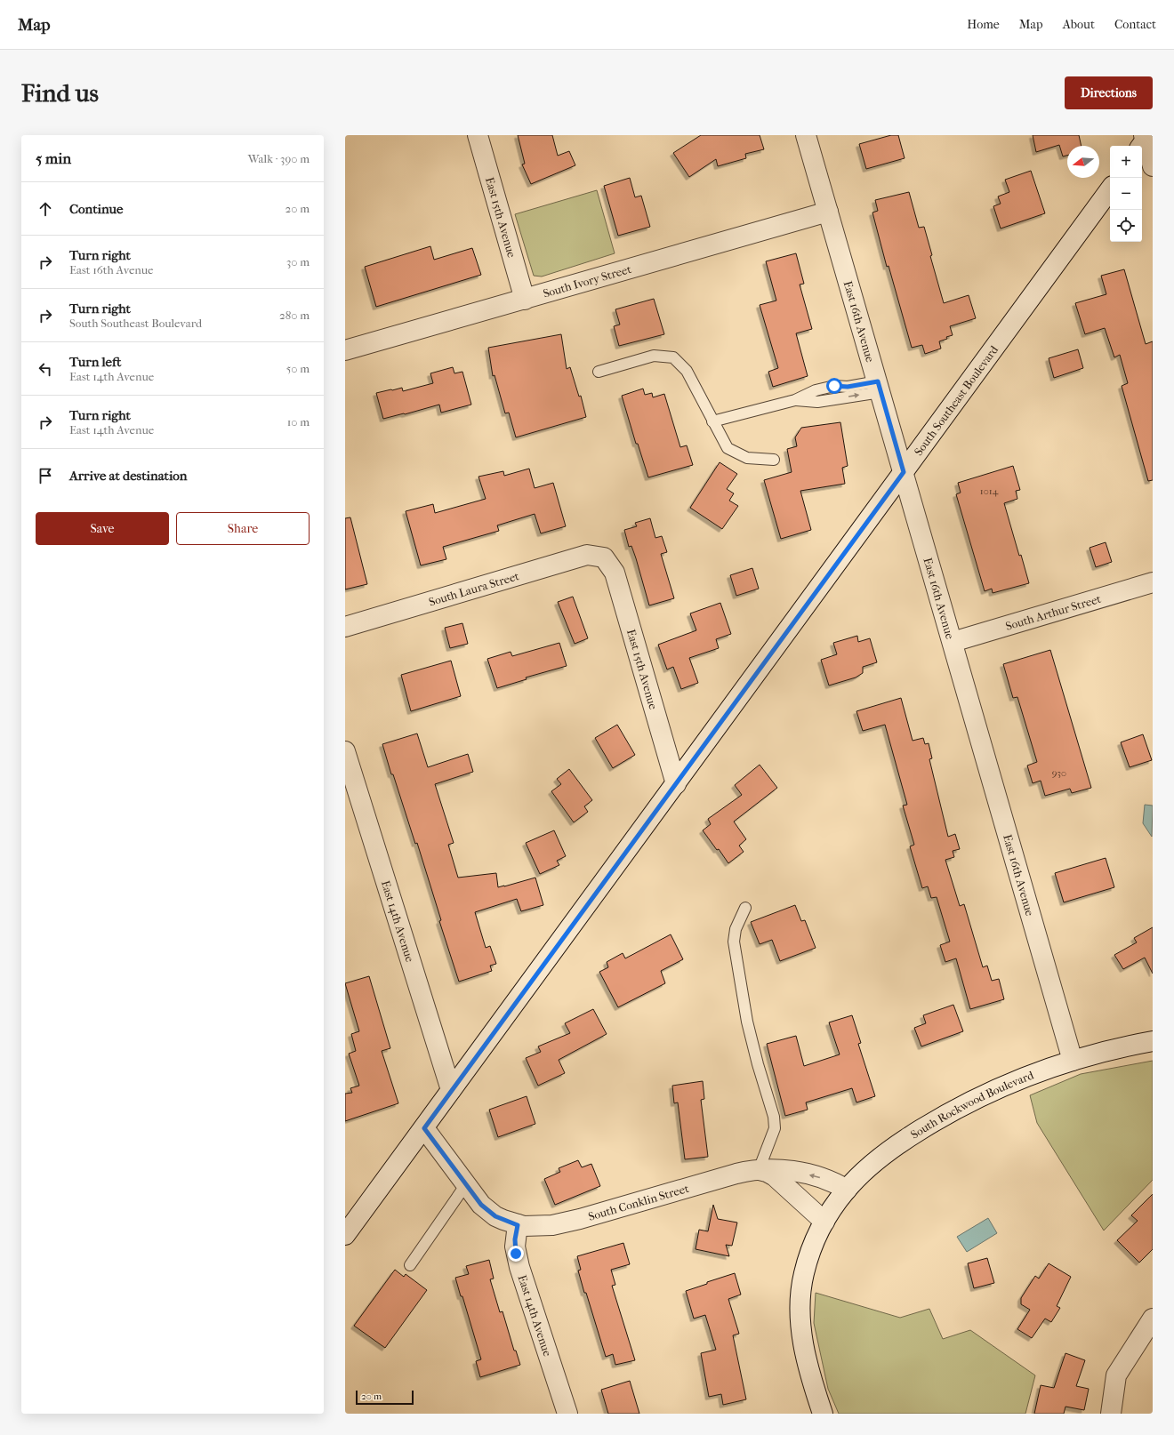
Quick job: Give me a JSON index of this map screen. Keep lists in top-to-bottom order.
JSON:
{
  "streets": {
    "street": [
      "East 15th Avenue",
      "South Ivory Street",
      "East 16th Avenue",
      "South Southeast Boulevard",
      "South Laura Street",
      "South Arthur Street",
      "East 14th Avenue",
      "South Rockwood Boulevard",
      "South Conklin Street"
    ]
  },
  "crossings": [
    ["East 15th Avenue", "South Ivory Street"],
    ["East 15th Avenue", "South Southeast Boulevard"],
    ["East 15th Avenue", "South Laura Street"],
    ["South Ivory Street", "East 16th Avenue"],
    ["East 16th Avenue", "South Southeast Boulevard"],
    ["East 16th Avenue", "South Arthur Street"],
    ["East 16th Avenue", "South Rockwood Boulevard"],
    ["South Southeast Boulevard", "East 14th Avenue"],
    ["East 14th Avenue", "South Conklin Street"],
    ["South Rockwood Boulevard", "South Conklin Street"]
  ],
  "house_numbers": ["1014", "930"],
  "scale_bar": "20 m",
  "north": "left",
  "page": {
    "header": "Map",
    "nav": [
      "Home",
      "Map",
      "About",
      "Contact"
    ],
    "buttons": [
      "Directions",
      ["Save", "Share"]
    ],
    "title": "Find us",
    "heading": ["5 min", "Walk · 390 m"],
    "map_buttons": ["+", "−"],
    "list": [
      ["Continue", "20 m"],
      ["Turn right", "East 16th Avenue", "30 m"],
      ["Turn right", "South Southeast Boulevard", "280 m"],
      ["Turn left", "East 14th Avenue", "50 m"],
      ["Turn right", "East 14th Avenue", "10 m"],
      "Arrive at destination"
    ],
    "scale": "20 m"
  }
}
